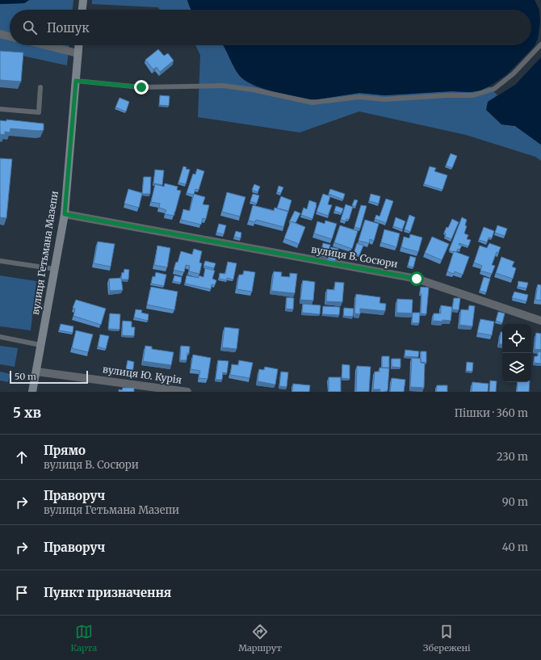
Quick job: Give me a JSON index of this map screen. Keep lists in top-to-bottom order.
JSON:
{
  "streets": {
    "street": ["вулиця Гетьмана Мазепи", "вулиця В. Сосюри", "вулиця Ю. Курія"]
  },
  "crossings": [
    ["вулиця Гетьмана Мазепи", "вулиця В. Сосюри"],
    ["вулиця Гетьмана Мазепи", "вулиця Ю. Курія"]
  ],
  "scale_bar": "50 m",
  "page": {
    "search": "Пошук",
    "scale": "50 m",
    "heading": ["5 хв", "Пішки · 360 m"],
    "list": [
      ["Прямо", "вулиця В. Сосюри", "230 m"],
      ["Праворуч", "вулиця Гетьмана Мазепи", "90 m"],
      ["Праворуч", "40 m"],
      "Пункт призначення"
    ],
    "nav": ["Карта", "Маршрут", "Збережені"]
  }
}
